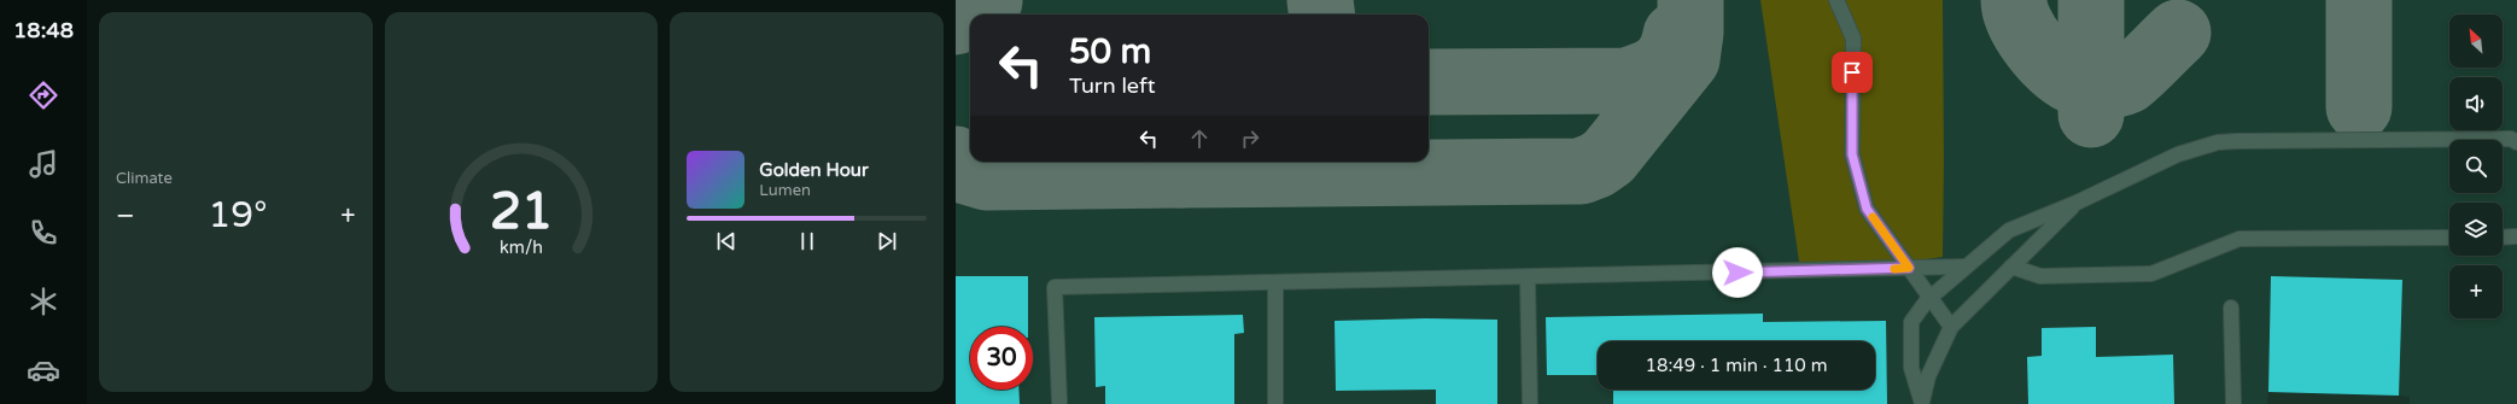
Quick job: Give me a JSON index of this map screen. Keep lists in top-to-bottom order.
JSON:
{
  "north": "top left",
  "page": {
    "tabs": "18:48",
    "tile": "Climate",
    "map_buttons": "+",
    "turn": ["50 m", "Turn left"],
    "song": ["Golden Hour", "Lumen"],
    "heat": ["−", "19°", "+"],
    "limit": "30",
    "trip": "18:49 · 1 min · 110 m",
    "gauge": ["21", "km/h"]
  }
}
